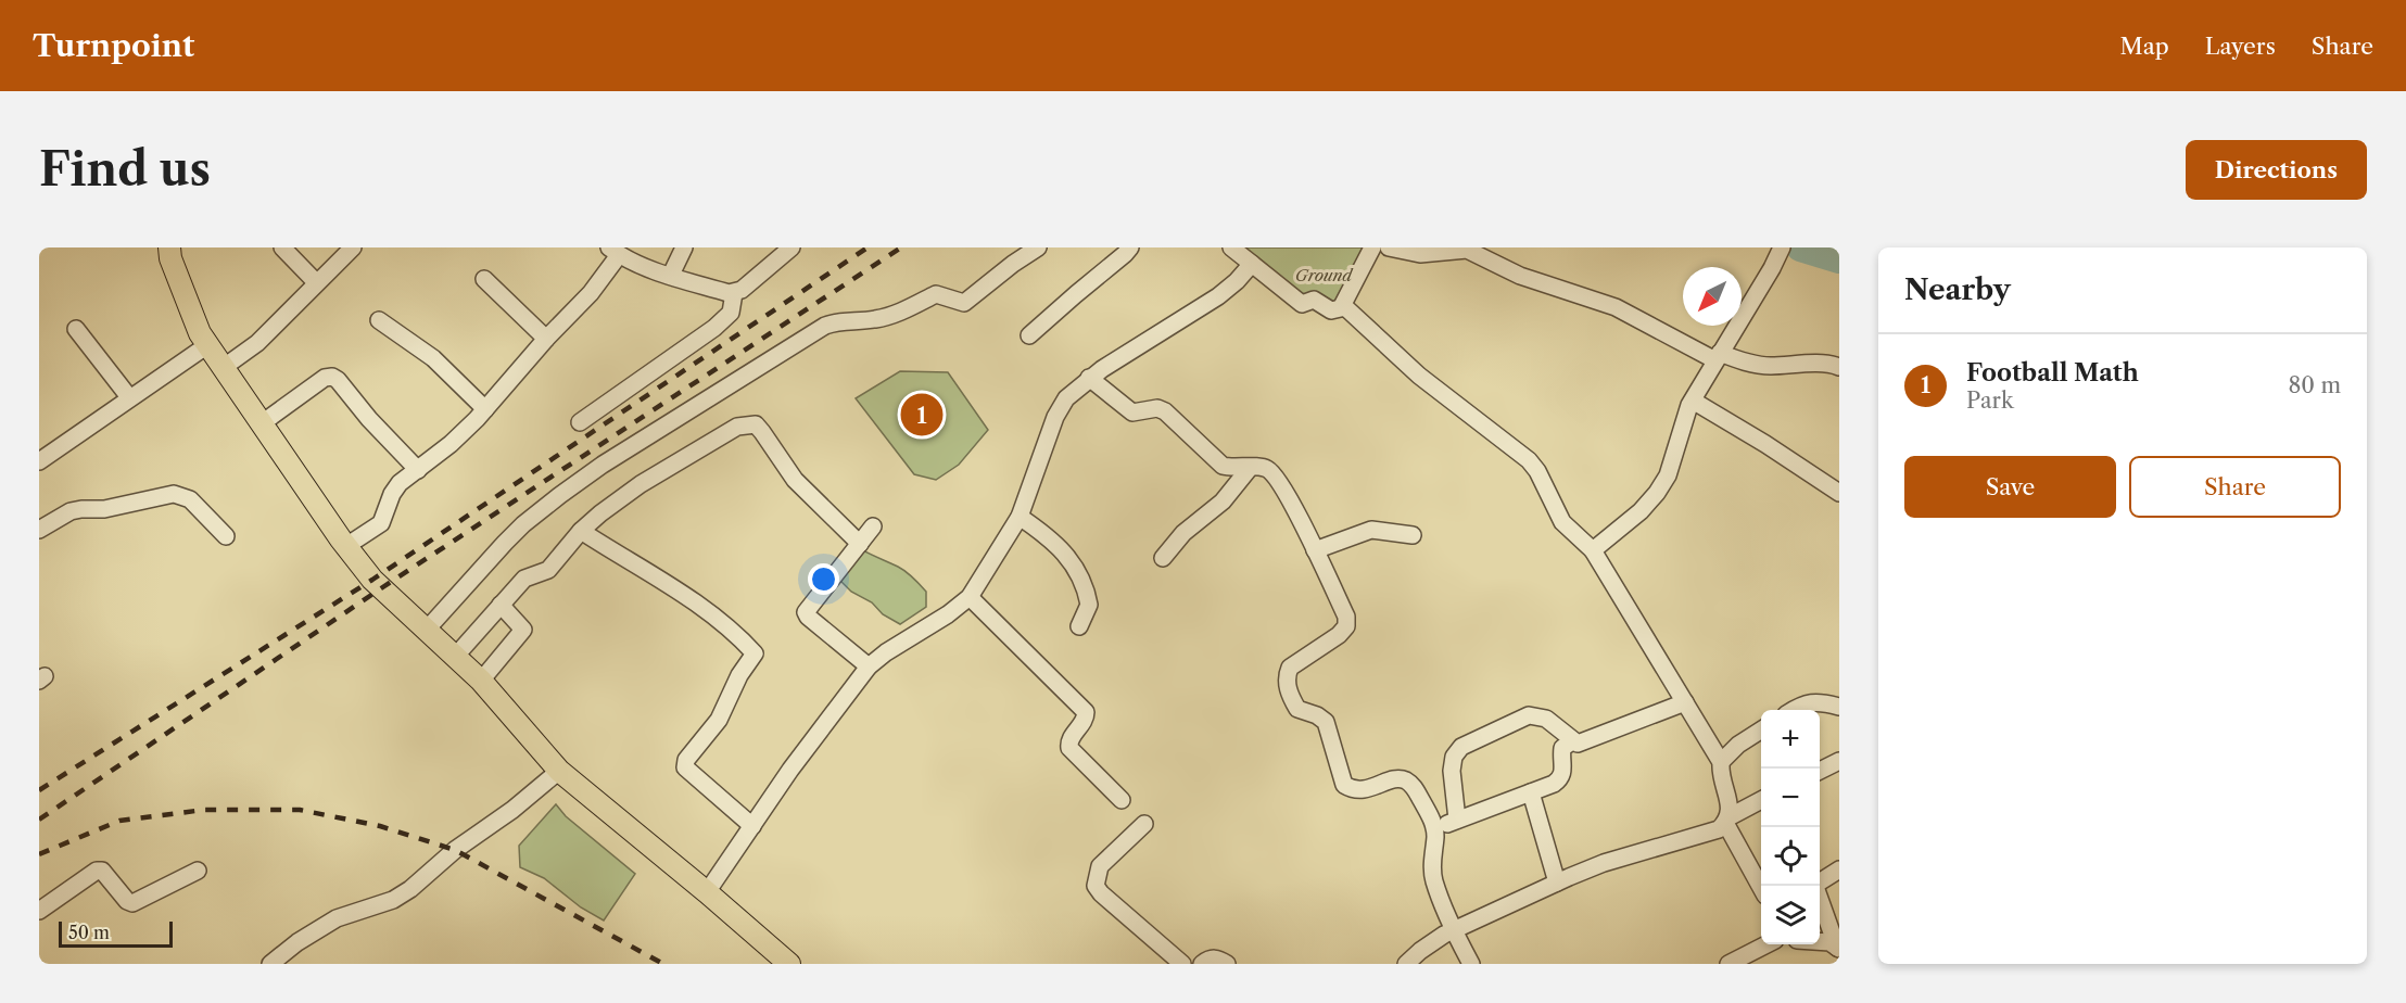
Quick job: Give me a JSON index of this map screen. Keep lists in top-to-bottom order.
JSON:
{
  "parks": ["Ground"],
  "scale_bar": "50 m",
  "north": "bottom left",
  "page": {
    "header": "Turnpoint",
    "nav": ["Map", "Layers", "Share"],
    "buttons": [
      "Directions",
      ["Save", "Share"]
    ],
    "title": "Find us",
    "heading": "Nearby",
    "list": [
      {
        "mark": "1",
        "name": "Football Math",
        "note": "Park",
        "value": "80 m"
      }
    ],
    "pins": "1",
    "map_buttons": ["+", "−"],
    "scale": "50 m"
  }
}
